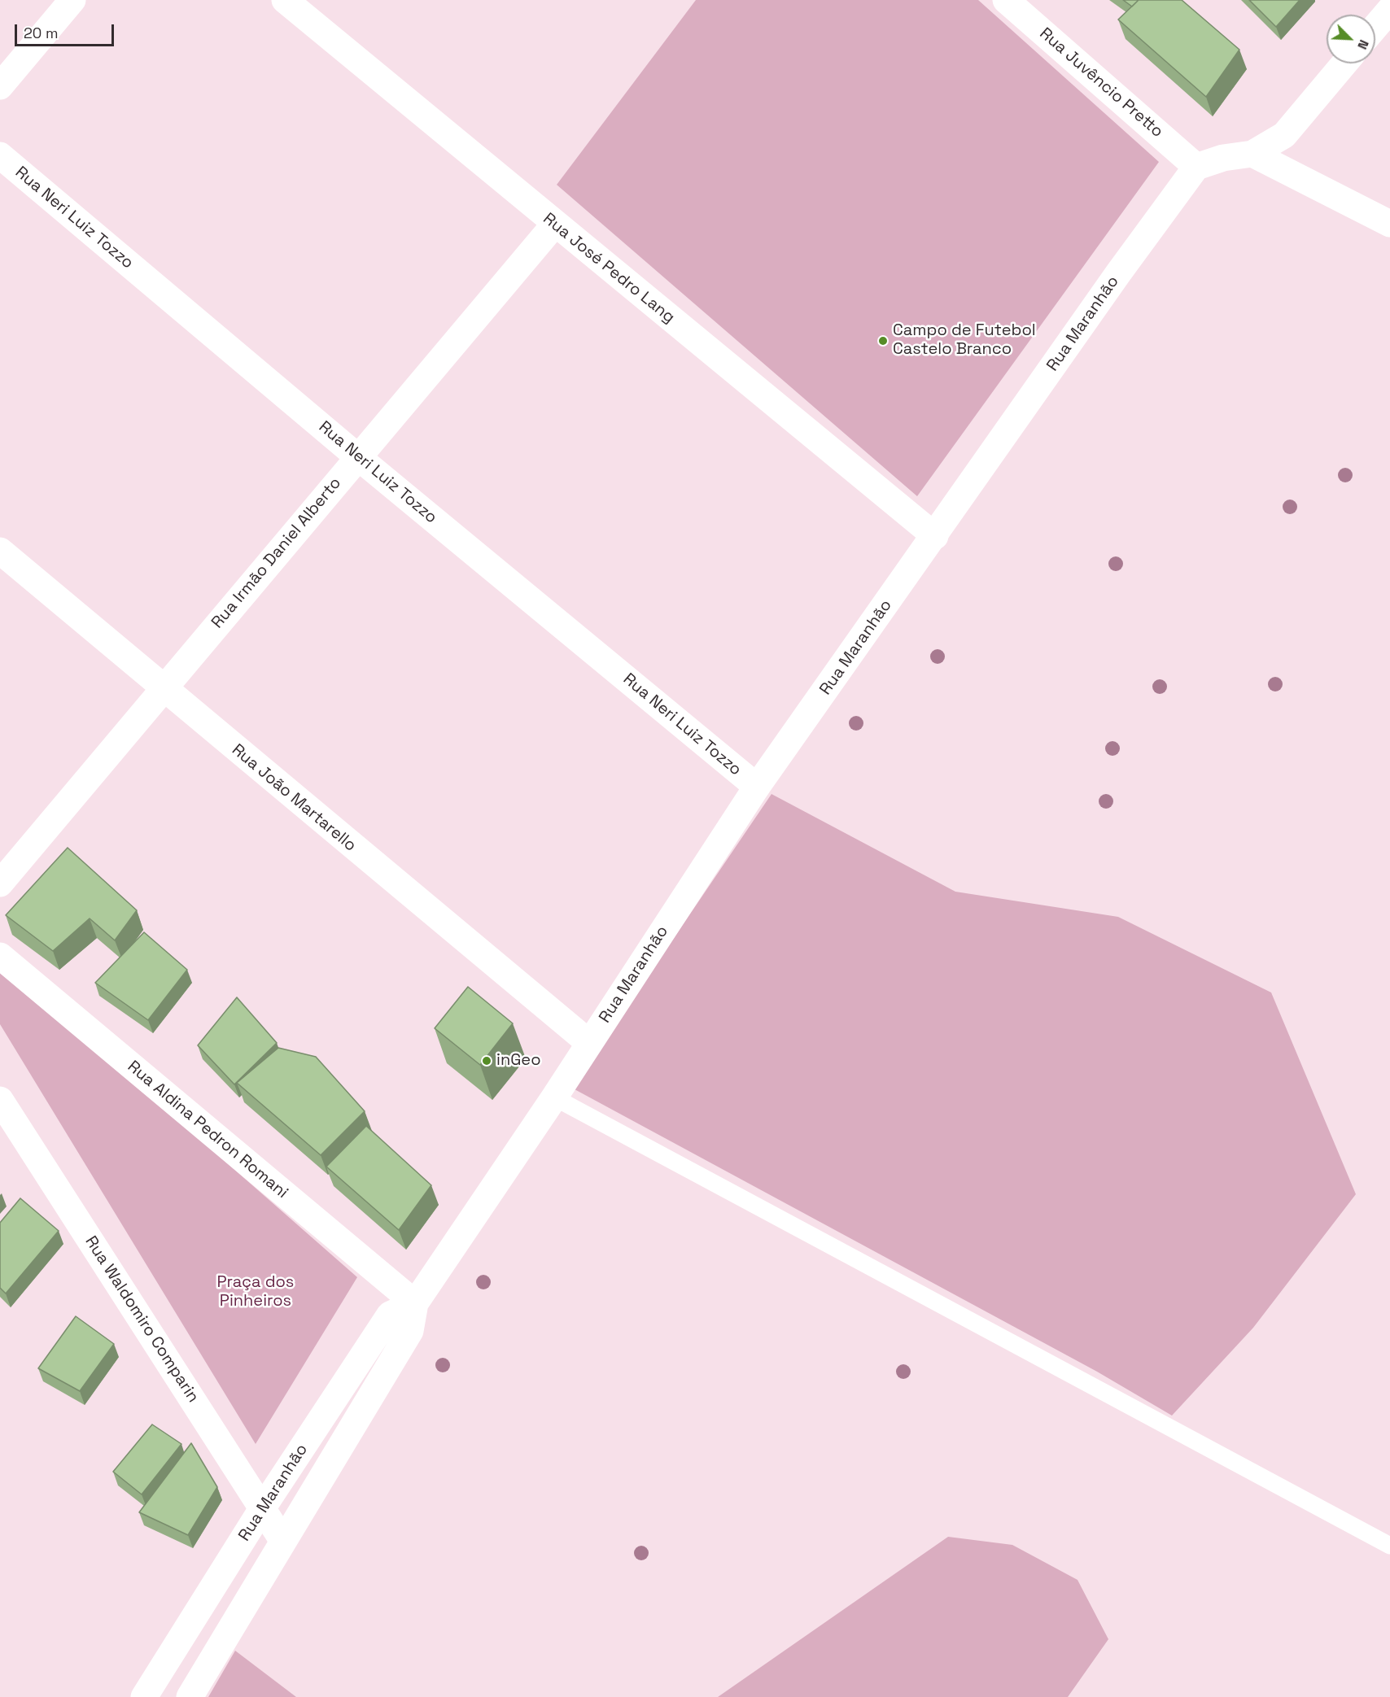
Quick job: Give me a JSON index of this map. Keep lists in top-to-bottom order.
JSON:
{
  "streets": {
    "street": [
      "Rua Juvêncio Pretto",
      "Rua Neri Luiz Tozzo",
      "Rua José Pedro Lang",
      "Rua Maranhão",
      "Rua Irmão Daniel Alberto",
      "Rua João Martarello",
      "Rua Aldina Pedron Romani",
      "Rua Waldomiro Comparin"
    ]
  },
  "crossings": [
    ["Rua Juvêncio Pretto", "Rua Maranhão"],
    ["Rua Neri Luiz Tozzo", "Rua Maranhão"],
    ["Rua Neri Luiz Tozzo", "Rua Irmão Daniel Alberto"],
    ["Rua José Pedro Lang", "Rua Maranhão"],
    ["Rua José Pedro Lang", "Rua Irmão Daniel Alberto"],
    ["Rua Maranhão", "Rua João Martarello"],
    ["Rua Maranhão", "Rua Aldina Pedron Romani"],
    ["Rua Maranhão", "Rua Waldomiro Comparin"],
    ["Rua Irmão Daniel Alberto", "Rua João Martarello"]
  ],
  "parks": ["Praça dos Pinheiros"],
  "places": ["Campo de Futebol Castelo Branco", "inGeo"],
  "scale_bar": "20 m",
  "north": "bottom right"
}
